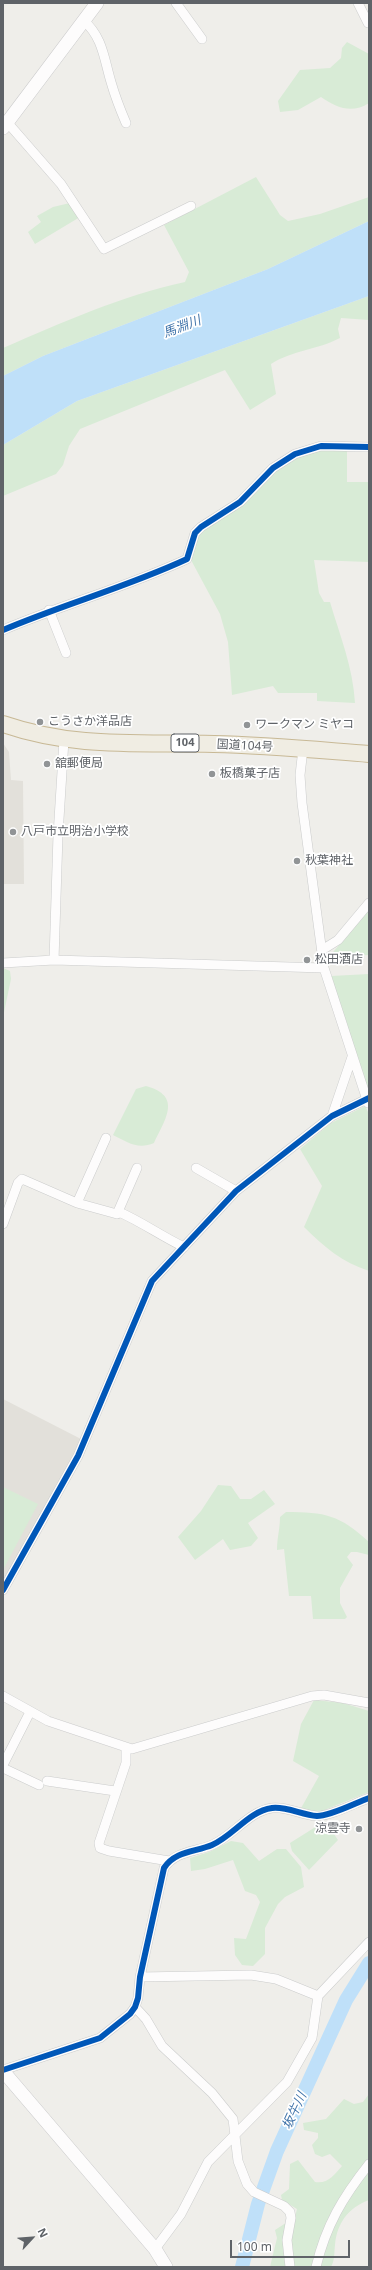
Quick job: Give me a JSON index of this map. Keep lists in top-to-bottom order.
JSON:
{
  "streets": {
    "highway": ["104", "国道104号"]
  },
  "water": ["馬淵川", "坂牛川"],
  "places": [
    "こうさか洋品店",
    "ワークマン ミヤコ",
    "舘郵便局",
    "板橋菓子店",
    "八戸市立明治小学校",
    "秋葉神社",
    "松田酒店",
    "涼雲寺"
  ],
  "scale_bar": "100 m",
  "north": "top right"
}
